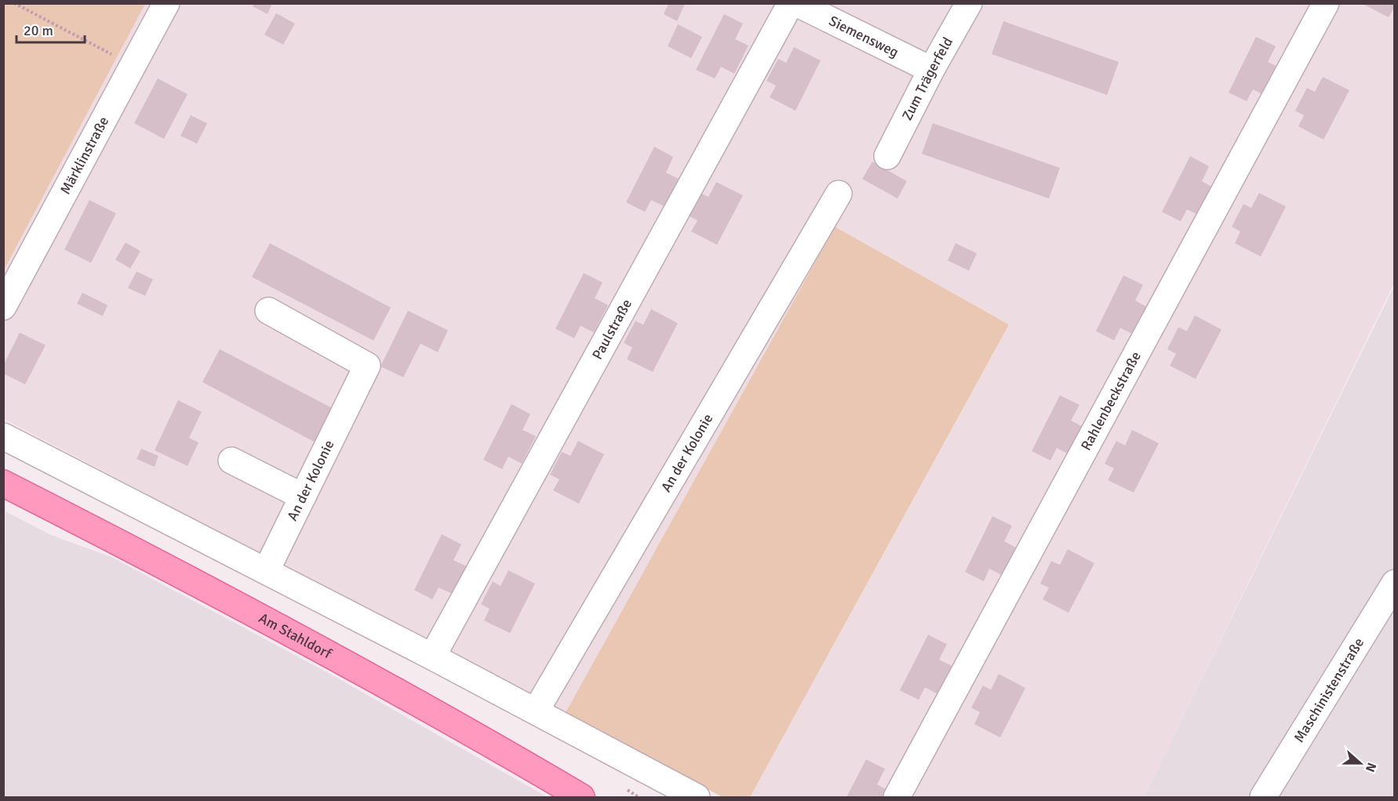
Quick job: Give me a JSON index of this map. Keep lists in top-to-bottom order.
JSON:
{
  "streets": {
    "main road": ["Am Stahldorf"],
    "street": [
      "Siemensweg",
      "Zum Trägerfeld",
      "Märklinstraße",
      "Paulstraße",
      "Rahlenbeckstraße",
      "An der Kolonie",
      "Maschinistenstraße"
    ]
  },
  "crossings": [
    ["Siemensweg", "Zum Trägerfeld"]
  ],
  "scale_bar": "20 m",
  "north": "right"
}
